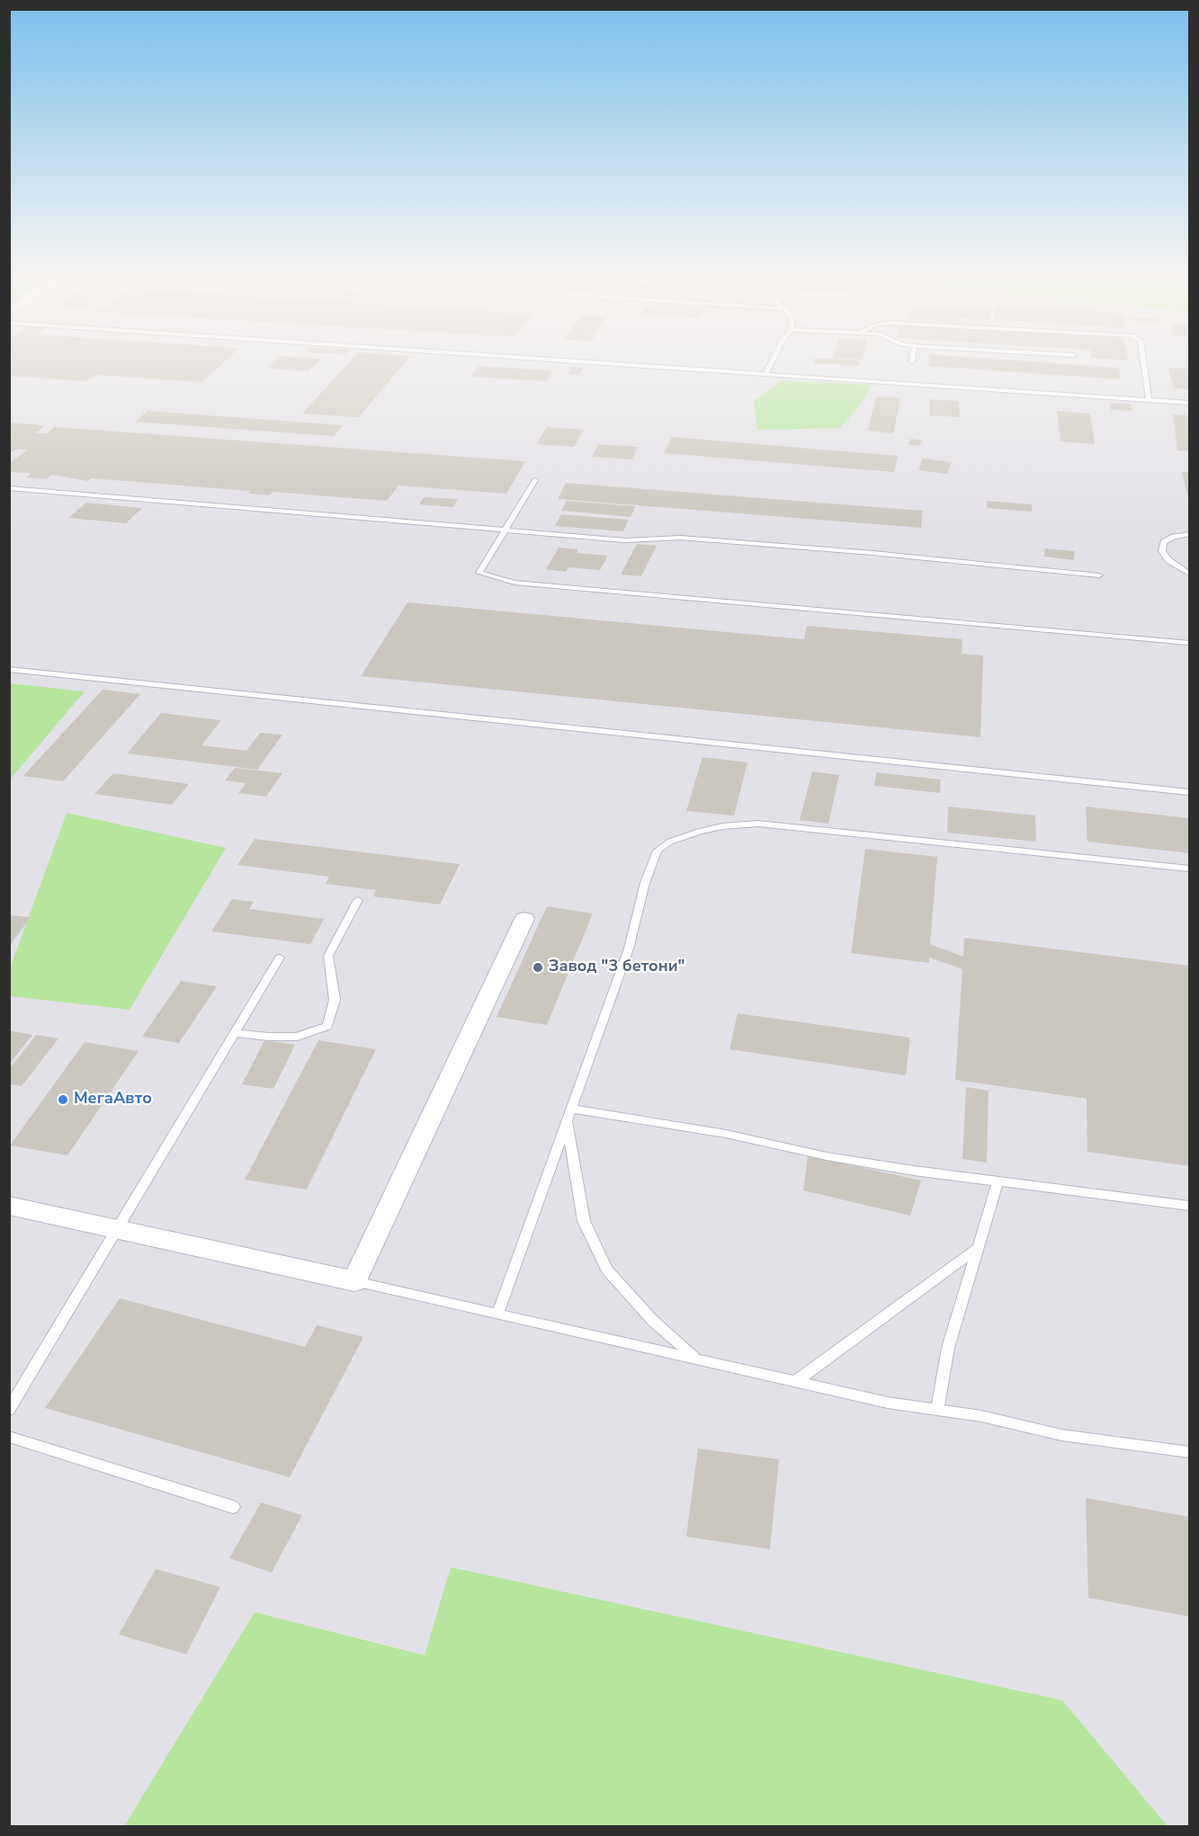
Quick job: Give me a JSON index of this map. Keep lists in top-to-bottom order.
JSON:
{
  "places": ["Завод \"3 бетони\"", "МегаАвто"]
}
